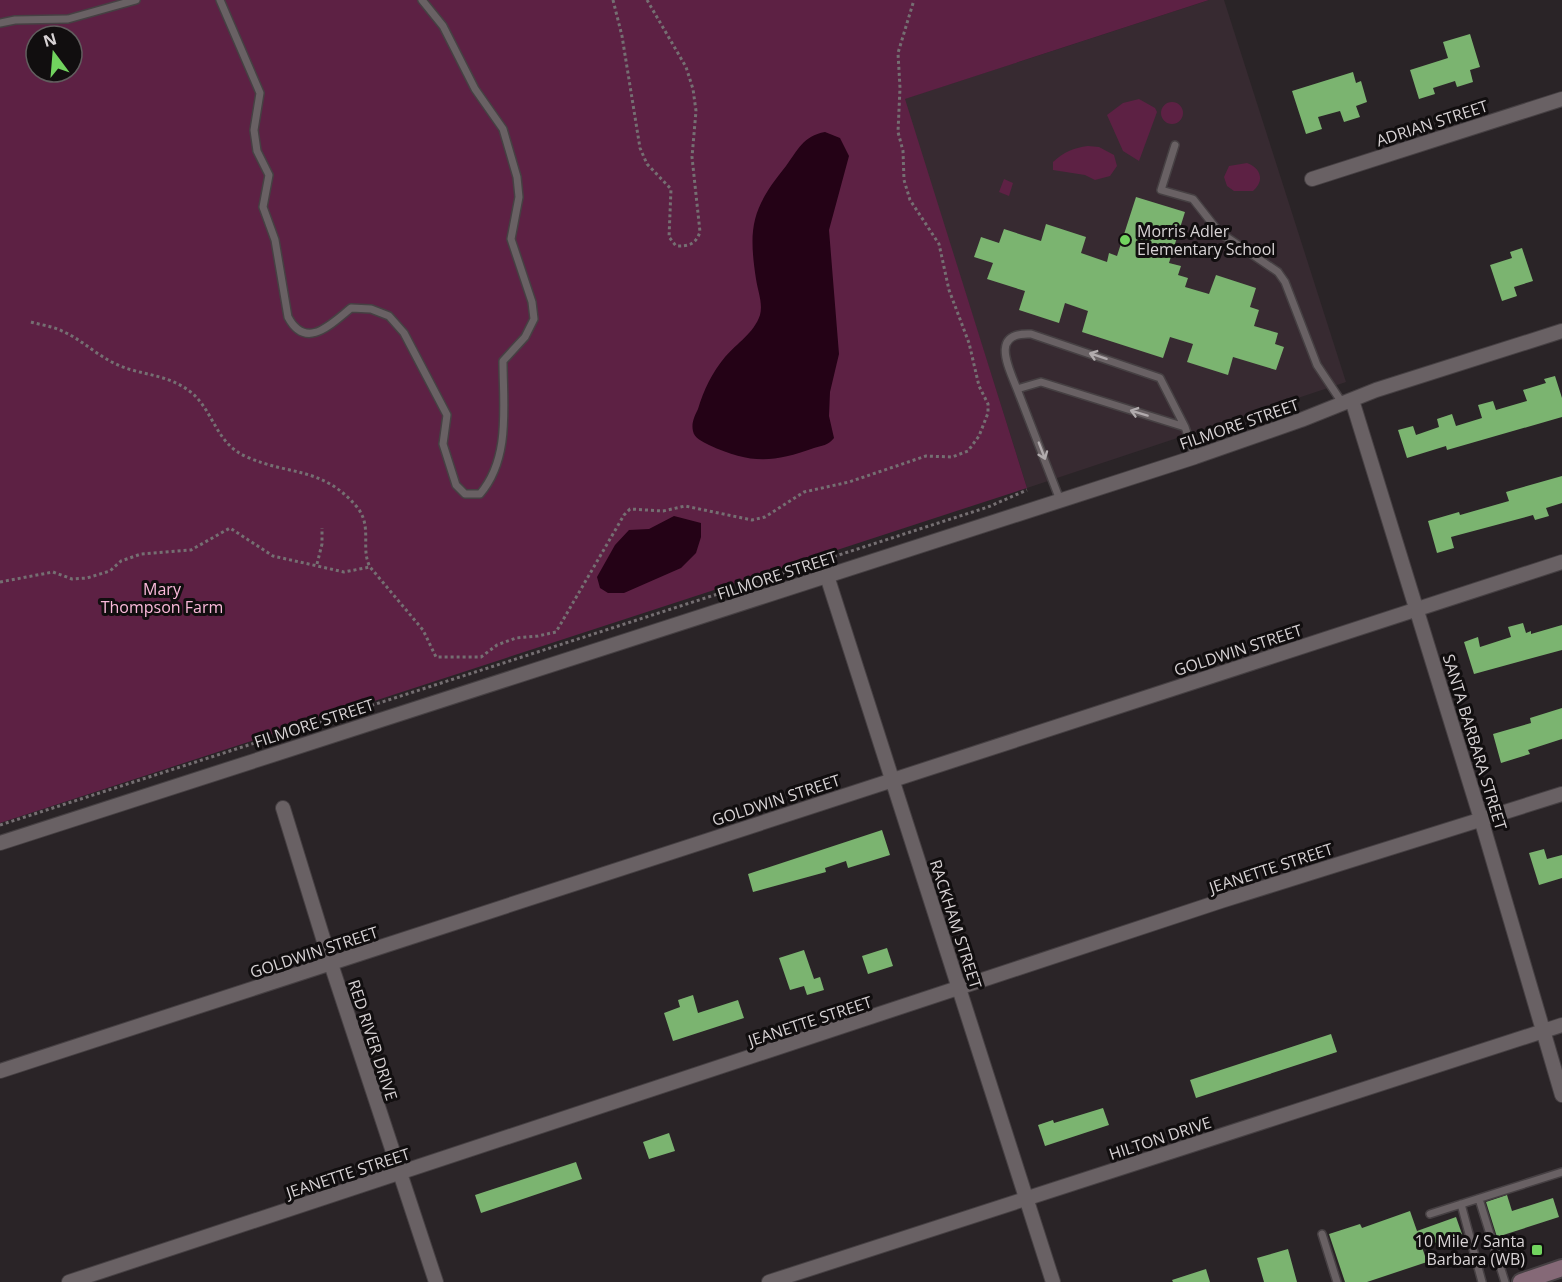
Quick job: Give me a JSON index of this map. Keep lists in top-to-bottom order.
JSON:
{
  "streets": {
    "street": [
      "ADRIAN STREET",
      "FILMORE STREET",
      "GOLDWIN STREET",
      "SANTA BARBARA STREET",
      "JEANETTE STREET",
      "RACKHAM STREET",
      "RED RIVER DRIVE",
      "HILTON DRIVE"
    ]
  },
  "crossings": [
    ["FILMORE STREET", "SANTA BARBARA STREET"],
    ["FILMORE STREET", "RACKHAM STREET"],
    ["GOLDWIN STREET", "SANTA BARBARA STREET"],
    ["GOLDWIN STREET", "RACKHAM STREET"],
    ["GOLDWIN STREET", "RED RIVER DRIVE"],
    ["SANTA BARBARA STREET", "JEANETTE STREET"],
    ["SANTA BARBARA STREET", "HILTON DRIVE"],
    ["JEANETTE STREET", "RACKHAM STREET"],
    ["JEANETTE STREET", "RED RIVER DRIVE"],
    ["RACKHAM STREET", "HILTON DRIVE"]
  ],
  "parks": ["Mary Thompson Farm"],
  "places": {
    "other": ["Morris Adler Elementary School"],
    "transit": ["10 Mile / Santa Barbara (WB)"]
  },
  "north": "top"
}
